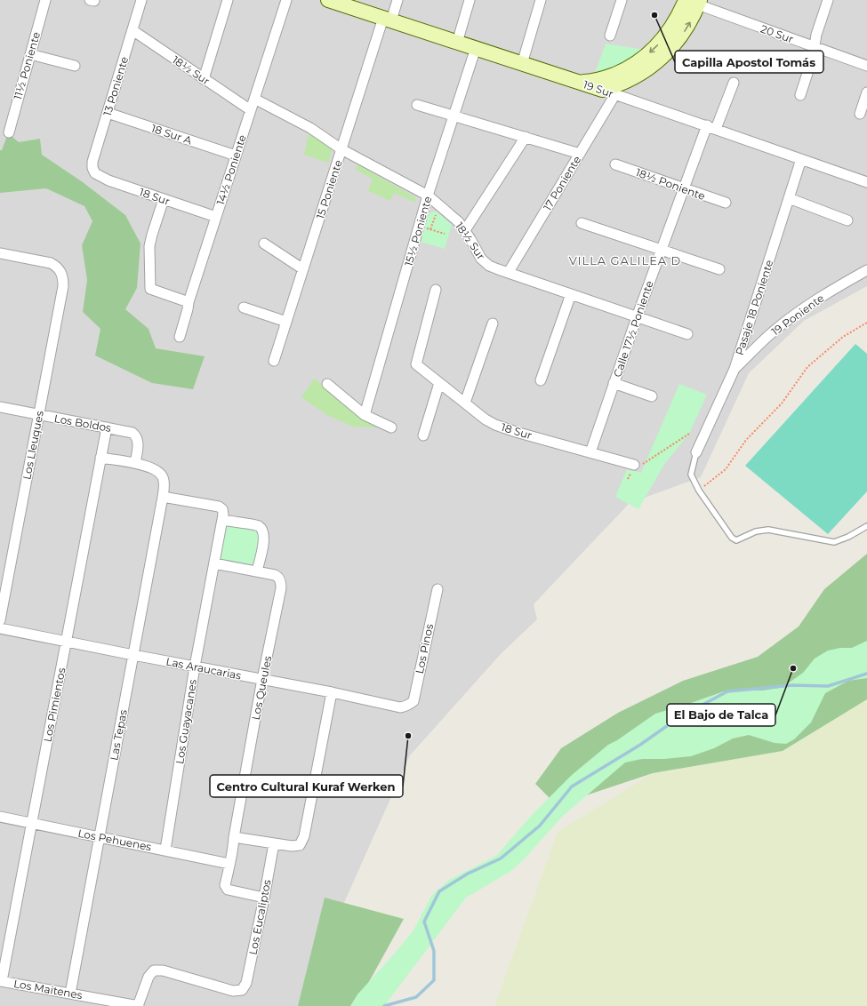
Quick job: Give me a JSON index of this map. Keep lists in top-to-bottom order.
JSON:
{
  "streets": {
    "street": [
      "20 Sur",
      "11½ Poniente",
      "18½ Sur",
      "13 Poniente",
      "19 Sur",
      "18 Sur A",
      "14½ Poniente",
      "17 Poniente",
      "18½ Poniente",
      "15 Poniente",
      "18 Sur",
      "15½ Poniente",
      "Pasaje 18 Poniente",
      "19 Poniente",
      "Calle 17½ Poniente",
      "Los Boldos",
      "Los Lleuques",
      "Los Pinos",
      "Las Araucarias",
      "Los Queules",
      "Los Pimientos",
      "Los Guayacanes",
      "Las Tepas",
      "Los Pehuenes",
      "Los Eucaliptos",
      "Los Maitenes"
    ]
  },
  "crossings": [
    ["18½ Sur", "13 Poniente"],
    ["18½ Sur", "14½ Poniente"],
    ["18½ Sur", "17 Poniente"],
    ["18½ Sur", "15 Poniente"],
    ["18½ Sur", "15½ Poniente"],
    ["18½ Sur", "Calle 17½ Poniente"],
    ["13 Poniente", "18 Sur A"],
    ["13 Poniente", "18 Sur"],
    ["19 Sur", "17 Poniente"],
    ["19 Sur", "15 Poniente"],
    ["19 Sur", "15½ Poniente"],
    ["19 Sur", "Pasaje 18 Poniente"],
    ["19 Sur", "Calle 17½ Poniente"],
    ["18 Sur A", "14½ Poniente"],
    ["14½ Poniente", "18 Sur"],
    ["18½ Poniente", "Calle 17½ Poniente"],
    ["18 Sur", "Calle 17½ Poniente"],
    ["Pasaje 18 Poniente", "19 Poniente"],
    ["Los Boldos", "Los Lleuques"],
    ["Los Boldos", "Los Pimientos"],
    ["Los Boldos", "Las Tepas"],
    ["Los Pinos", "Las Araucarias"],
    ["Las Araucarias", "Los Queules"],
    ["Las Araucarias", "Los Pimientos"],
    ["Las Araucarias", "Los Guayacanes"],
    ["Las Araucarias", "Las Tepas"],
    ["Los Queules", "Los Guayacanes"],
    ["Los Queules", "Los Pehuenes"],
    ["Los Queules", "Los Eucaliptos"],
    ["Los Pimientos", "Los Pehuenes"],
    ["Los Pimientos", "Los Maitenes"],
    ["Los Guayacanes", "Las Tepas"],
    ["Los Guayacanes", "Los Pehuenes"],
    ["Las Tepas", "Los Pehuenes"],
    ["Las Tepas", "Los Maitenes"],
    ["Los Eucaliptos", "Los Maitenes"]
  ],
  "districts": ["VILLA GALILEA D"],
  "places": ["Capilla Apostol Tomás", "El Bajo de Talca", "Centro Cultural Kuraf Werken"]
}
